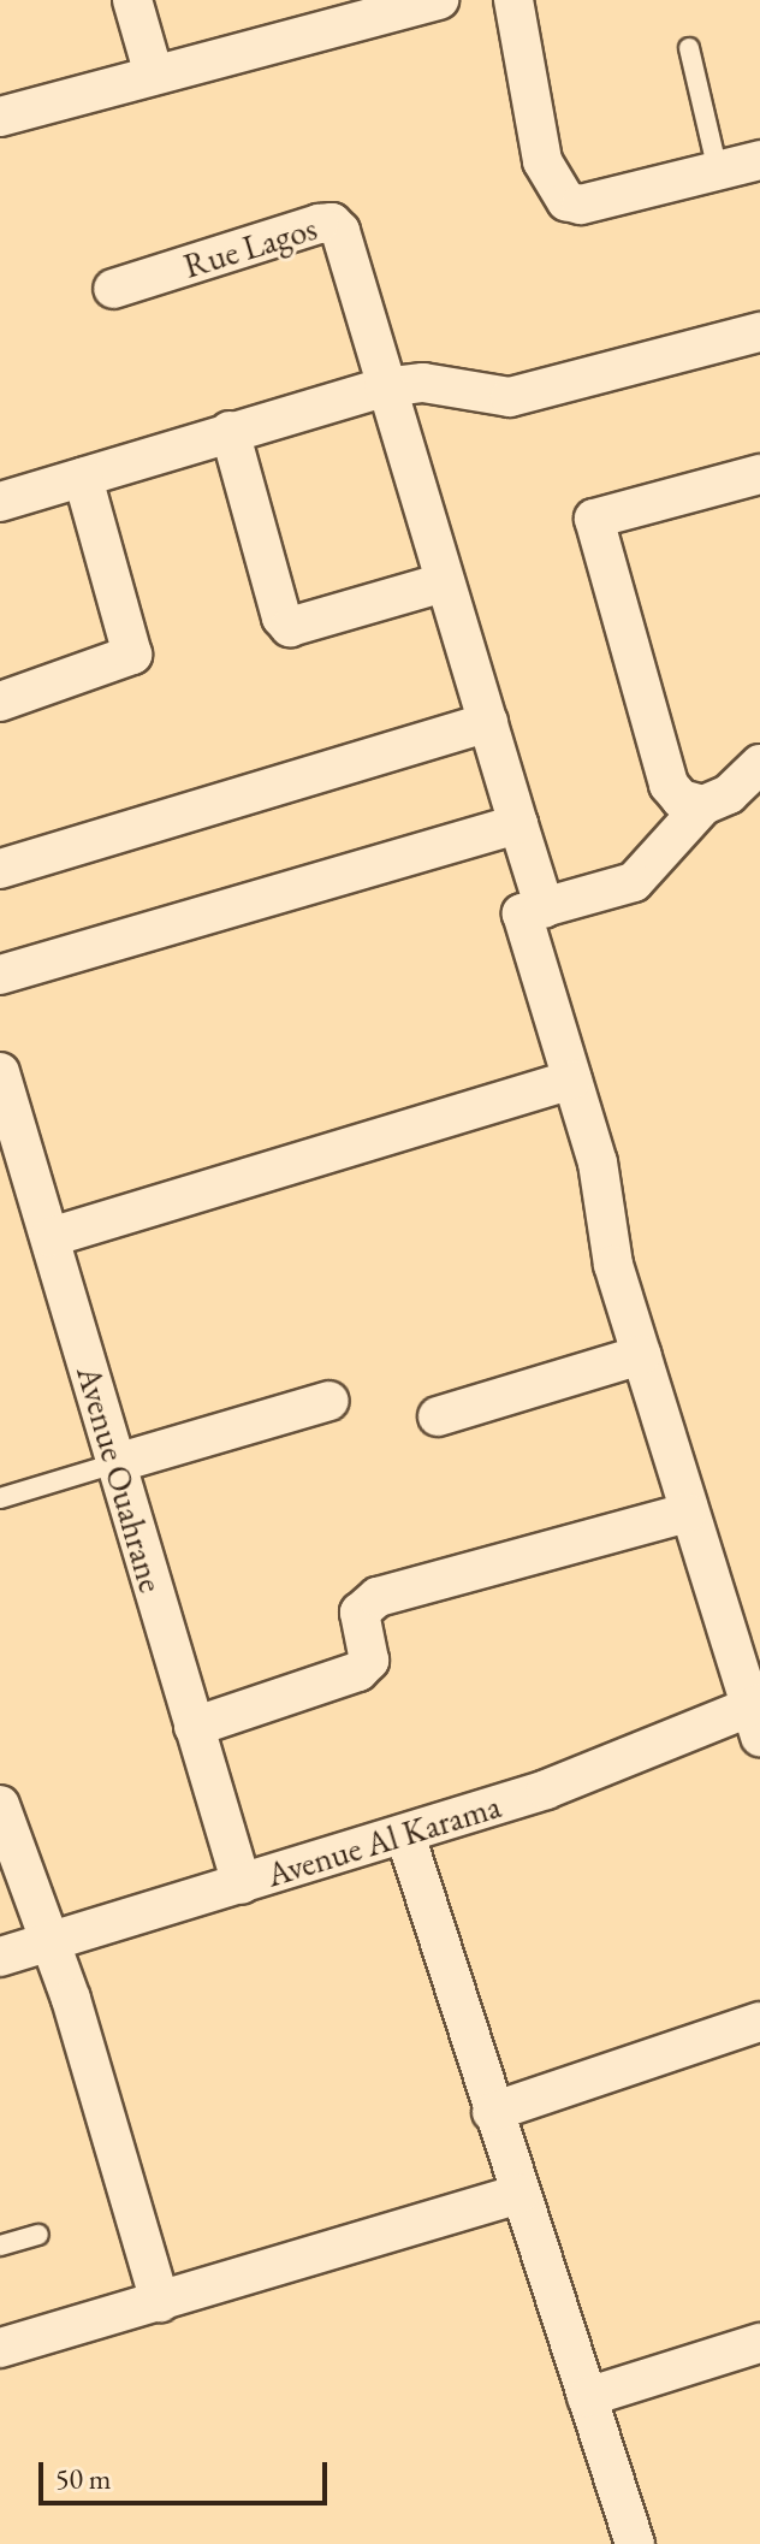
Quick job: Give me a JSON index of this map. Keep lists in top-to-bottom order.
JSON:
{
  "streets": {
    "street": ["Rue Lagos", "Avenue Ouahrane", "Avenue Al Karama"]
  },
  "crossings": [
    ["Avenue Ouahrane", "Avenue Al Karama"]
  ],
  "scale_bar": "50 m"
}
